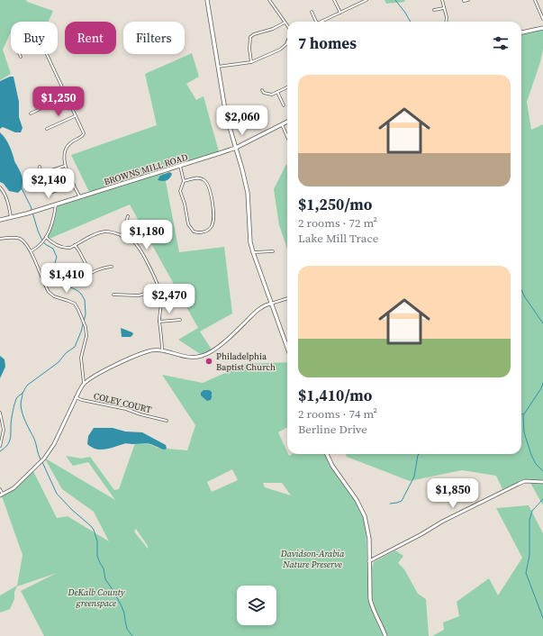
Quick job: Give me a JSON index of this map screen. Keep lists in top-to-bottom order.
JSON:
{
  "streets": {
    "main road": ["BROWNS MILL ROAD"],
    "street": ["COLEY COURT"]
  },
  "parks": ["Davidson-Arabia Nature Preserve", "DeKalb County greenspace"],
  "places": ["Philadelphia Baptist Church"],
  "page": {
    "chip": ["Buy", "Rent", "Filters"],
    "heading": "7 homes",
    "list": [
      {
        "name": "$1,250/mo",
        "note": "2 rooms · 72 m² · Lake Mill Trace"
      },
      {
        "name": "$1,410/mo",
        "note": "2 rooms · 74 m² · Berline Drive"
      }
    ],
    "price": [
      "$1,250",
      "$2,060",
      "$2,140",
      "$1,180",
      "$1,410",
      "$2,470",
      "$1,850"
    ]
  }
}
